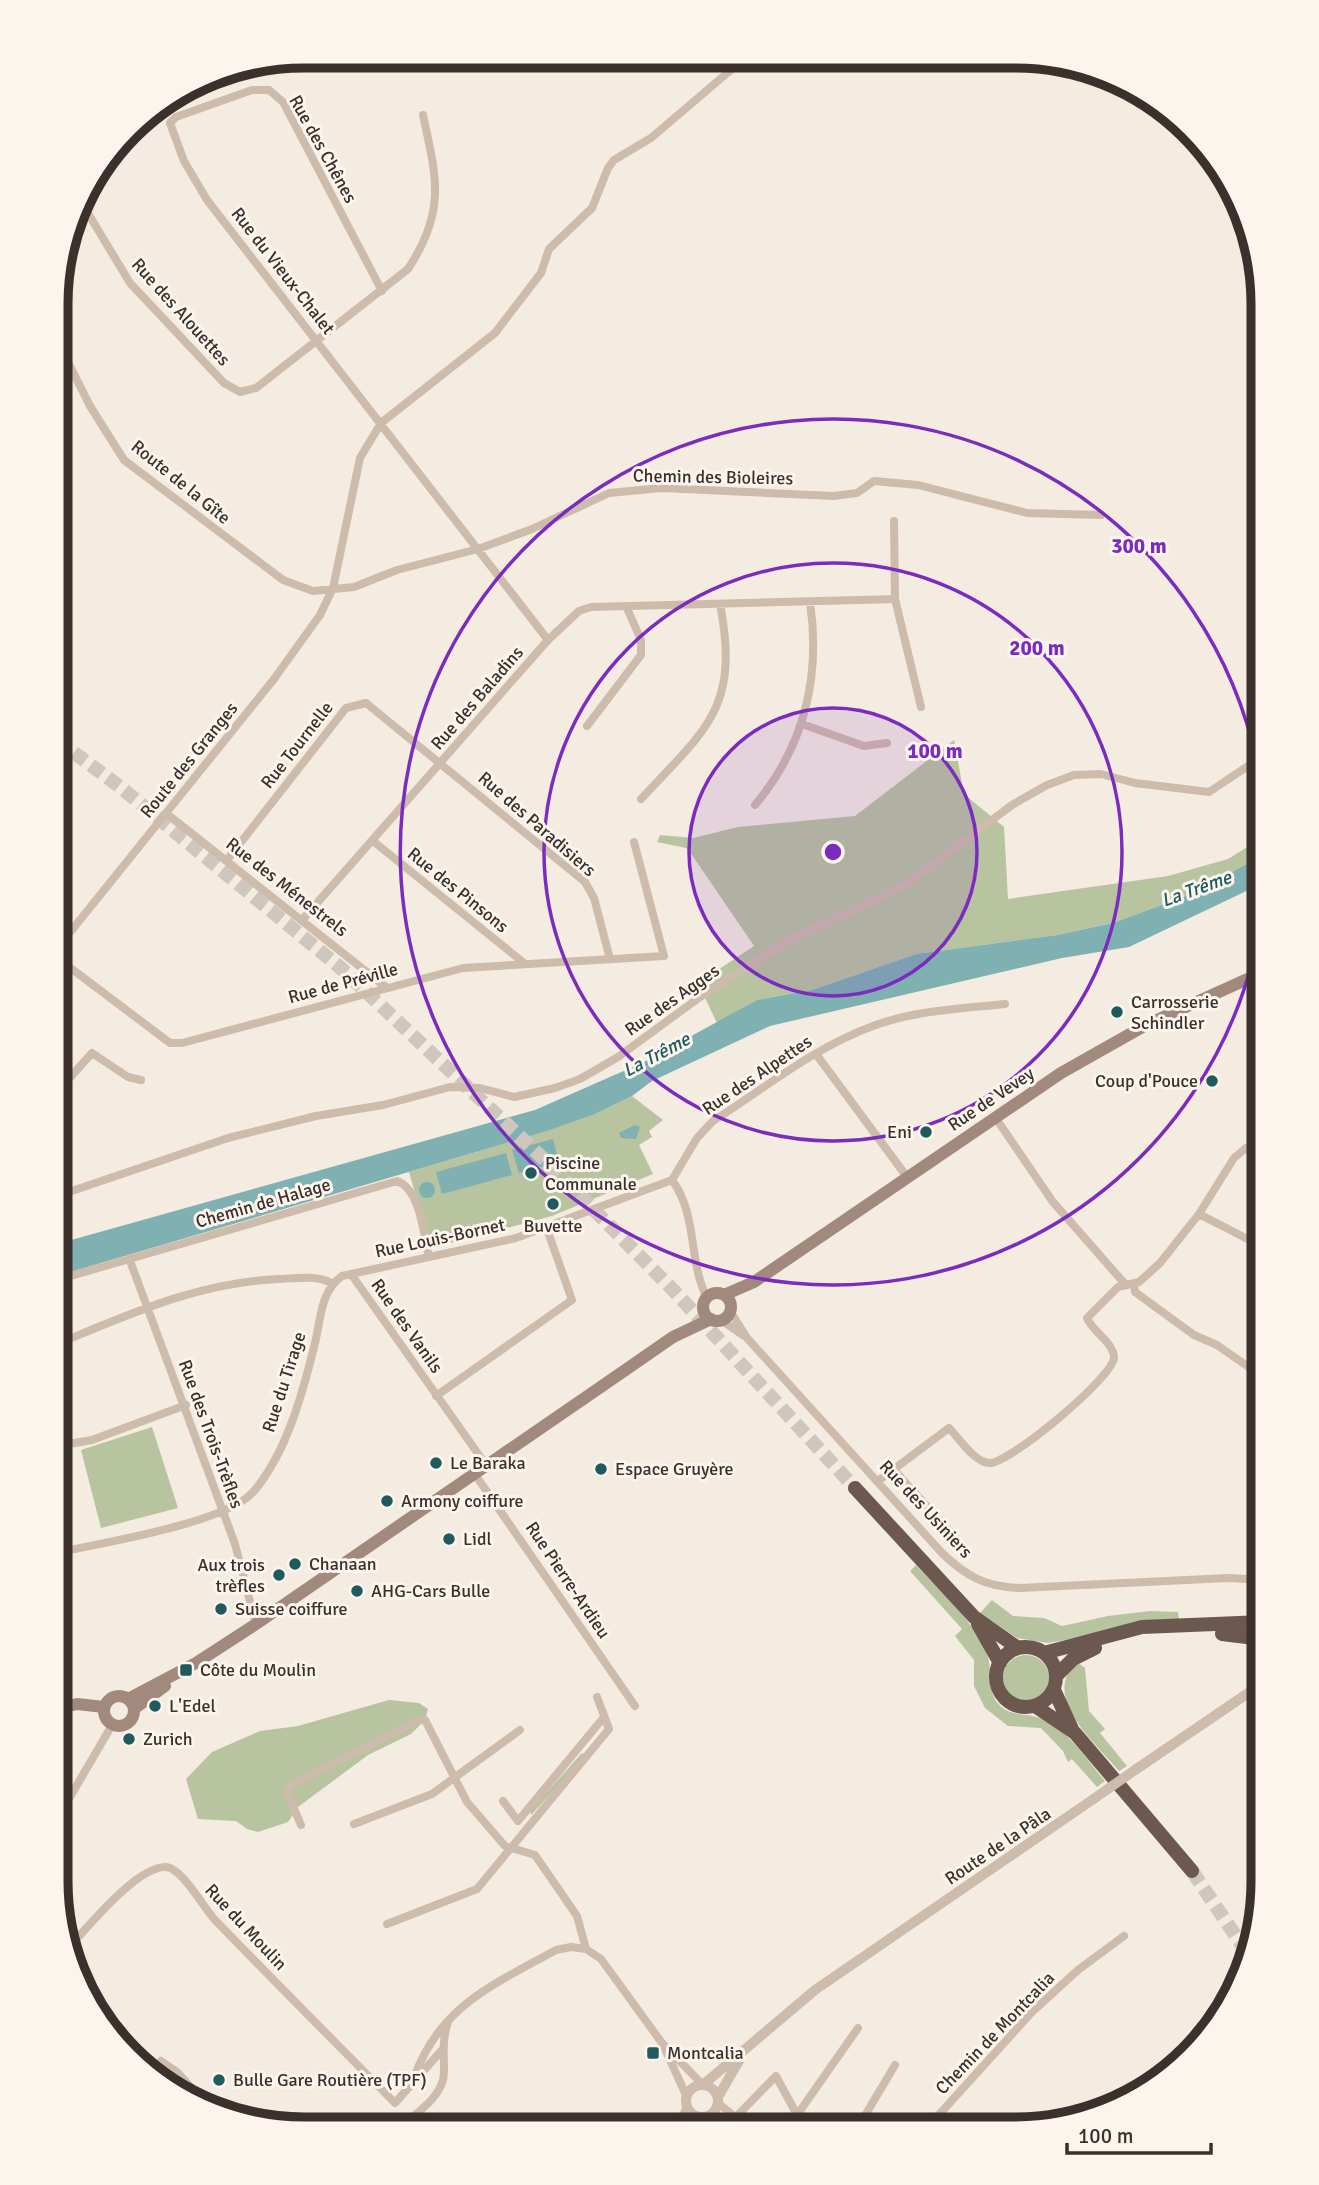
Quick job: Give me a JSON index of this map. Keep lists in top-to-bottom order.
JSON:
{
  "streets": {
    "main road": ["Rue de Vevey"],
    "street": [
      "Rue des Chênes",
      "Rue du Vieux-Chalet",
      "Rue des Alouettes",
      "Chemin des Bioleires",
      "Route de la Gîte",
      "Rue des Baladins",
      "Rue Tournelle",
      "Route des Granges",
      "Rue des Paradisiers",
      "Rue des Ménestrels",
      "Rue des Pinsons",
      "Rue de Préville",
      "Rue des Agges",
      "Rue des Alpettes",
      "Chemin de Halage",
      "Rue Louis-Bornet",
      "Rue des Vanils",
      "Rue du Tirage",
      "Rue des Trois-Trèfles",
      "Rue des Usiniers",
      "Rue Pierre-Ardieu",
      "Route de la Pâla",
      "Rue du Moulin",
      "Chemin de Montcalia"
    ]
  },
  "crossings": [
    ["Rue des Chênes", "Rue du Vieux-Chalet"],
    ["Rue des Chênes", "Rue des Alouettes"],
    ["Rue du Vieux-Chalet", "Rue des Alouettes"],
    ["Rue du Vieux-Chalet", "Rue des Baladins"],
    ["Rue du Vieux-Chalet", "Route des Granges"],
    ["Chemin des Bioleires", "Route de la Gîte"],
    ["Chemin des Bioleires", "Rue des Baladins"],
    ["Chemin des Bioleires", "Route des Granges"],
    ["Route de la Gîte", "Route des Granges"],
    ["Rue des Baladins", "Rue Tournelle"],
    ["Rue des Baladins", "Route des Granges"],
    ["Rue des Baladins", "Rue des Paradisiers"],
    ["Rue des Baladins", "Rue des Ménestrels"],
    ["Rue des Baladins", "Rue des Pinsons"],
    ["Rue Tournelle", "Rue des Paradisiers"],
    ["Rue Tournelle", "Rue des Ménestrels"],
    ["Route des Granges", "Rue des Ménestrels"],
    ["Rue des Paradisiers", "Rue de Préville"],
    ["Rue des Ménestrels", "Rue de Préville"],
    ["Rue des Pinsons", "Rue de Préville"],
    ["Rue des Alpettes", "Rue Louis-Bornet"],
    ["Rue de Vevey", "Rue des Vanils"],
    ["Rue de Vevey", "Rue des Trois-Trèfles"],
    ["Rue de Vevey", "Rue des Usiniers"],
    ["Rue de Vevey", "Rue Pierre-Ardieu"],
    ["Chemin de Halage", "Rue Louis-Bornet"],
    ["Chemin de Halage", "Rue des Trois-Trèfles"],
    ["Rue Louis-Bornet", "Rue des Vanils"],
    ["Rue Louis-Bornet", "Rue du Tirage"],
    ["Rue du Tirage", "Rue des Trois-Trèfles"]
  ],
  "water": ["La Trême"],
  "places": {
    "other": [
      "Carrosserie Schindler",
      "Coup d'Pouce",
      "Eni",
      "Piscine Communale",
      "Buvette",
      "Le Baraka",
      "Espace Gruyère",
      "Armony coiffure",
      "Lidl",
      "Chanaan",
      "Aux trois trèfles",
      "AHG-Cars Bulle",
      "Suisse coiffure",
      "L'Edel",
      "Zurich",
      "Bulle Gare Routière (TPF)"
    ],
    "transit": ["Côte du Moulin", "Montcalia"]
  },
  "scale_bar": "100 m",
  "rings": ["300 m", "200 m", "100 m"]
}
